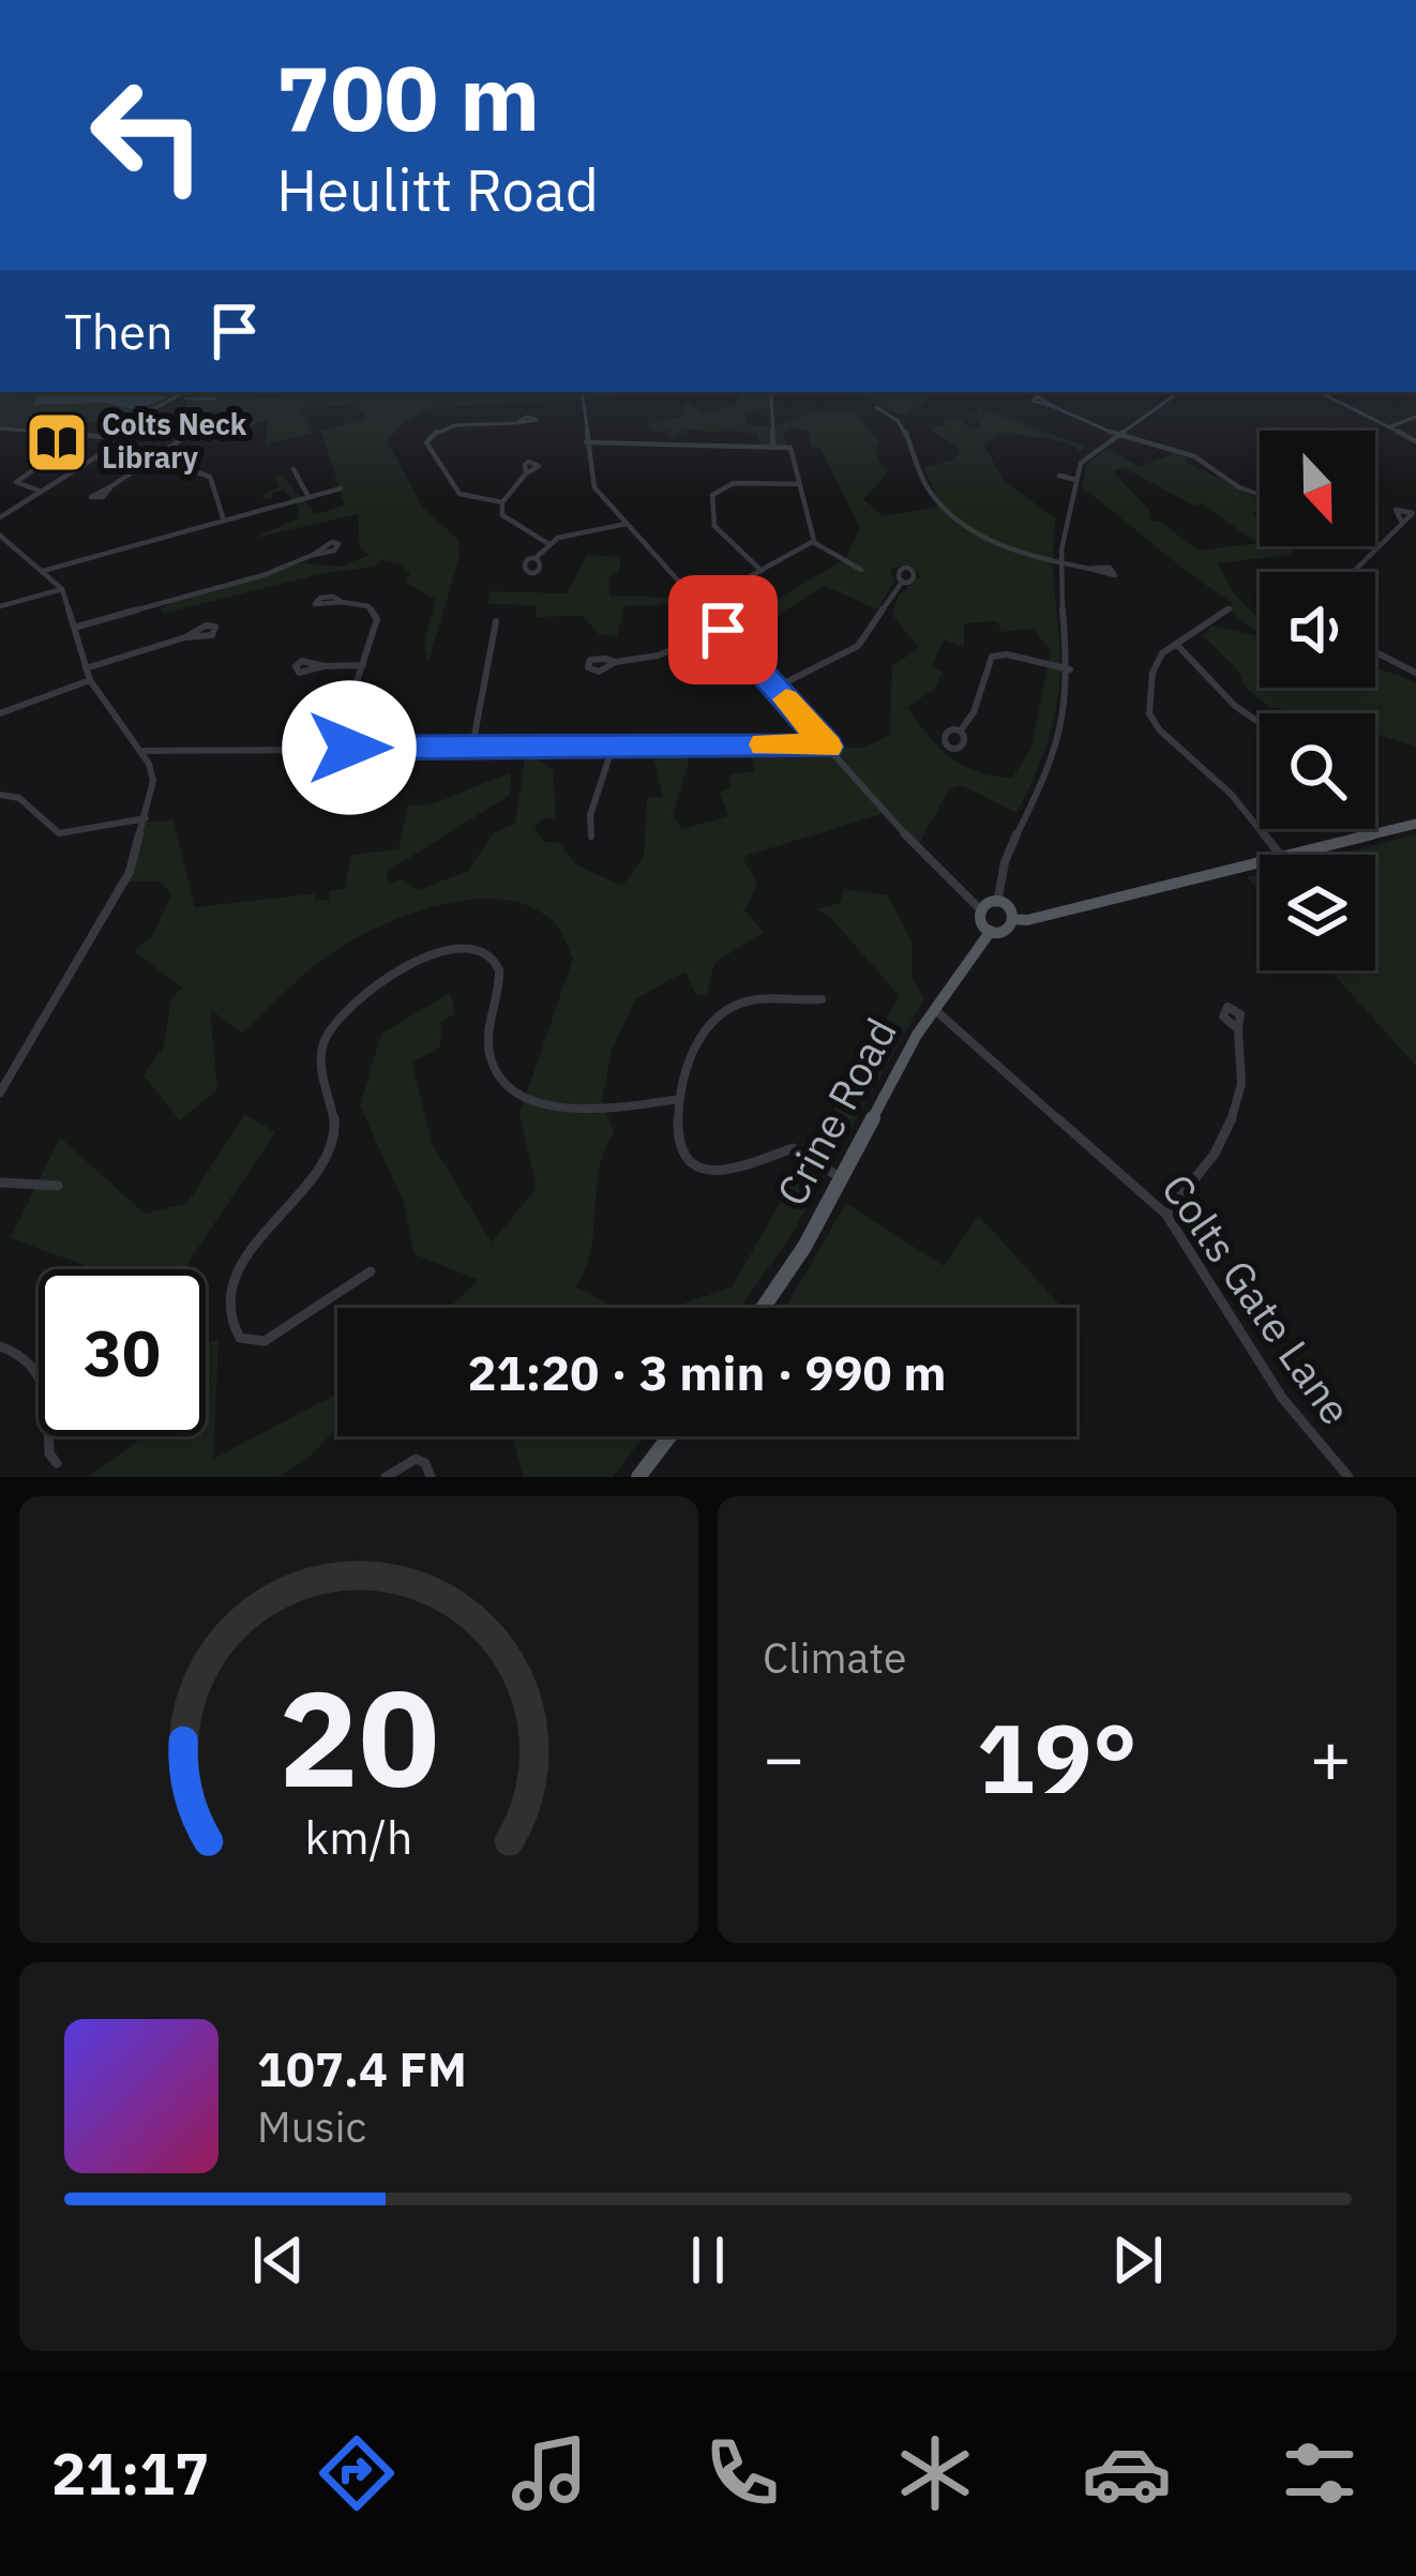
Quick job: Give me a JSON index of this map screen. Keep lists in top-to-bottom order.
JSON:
{
  "streets": {
    "main road": ["Crine Road"],
    "street": ["Colts Gate Lane"]
  },
  "crossings": [
    ["Crine Road", "Colts Gate Lane"]
  ],
  "places": {
    "library": ["Colts Neck Library"]
  },
  "north": "bottom",
  "page": {
    "turn": ["700 m", "Heulitt Road"],
    "then": "Then",
    "limit": "30",
    "trip": "21:20 · 3 min · 990 m",
    "tile": "Climate",
    "heat": ["−", "19°", "+"],
    "song": ["107.4 FM", "Music"],
    "tabs": "21:17",
    "gauge": ["20", "km/h"]
  }
}
